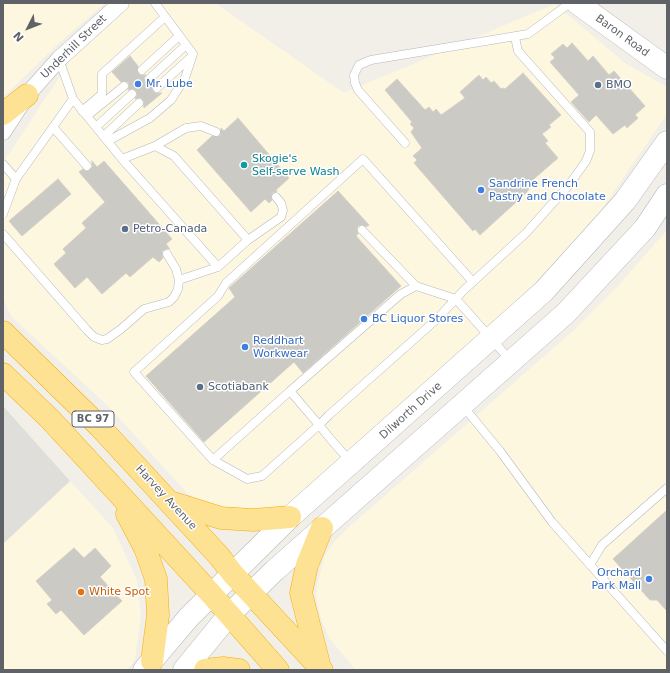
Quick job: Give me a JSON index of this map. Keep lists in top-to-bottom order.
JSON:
{
  "streets": {
    "highway": ["BC 97", "Harvey Avenue"],
    "main road": ["Baron Road", "Dilworth Drive"],
    "street": ["Underhill Street"]
  },
  "crossings": [
    ["Dilworth Drive", "BC 97"],
    ["Dilworth Drive", "Harvey Avenue"]
  ],
  "places": [
    "Mr. Lube",
    "BMO",
    "Skogie's Self-serve Wash",
    "Sandrine French Pastry and Chocolate",
    "Petro-Canada",
    "BC Liquor Stores",
    "Reddhart Workwear",
    "Scotiabank",
    "Orchard Park Mall",
    "White Spot"
  ],
  "north": "bottom left"
}
